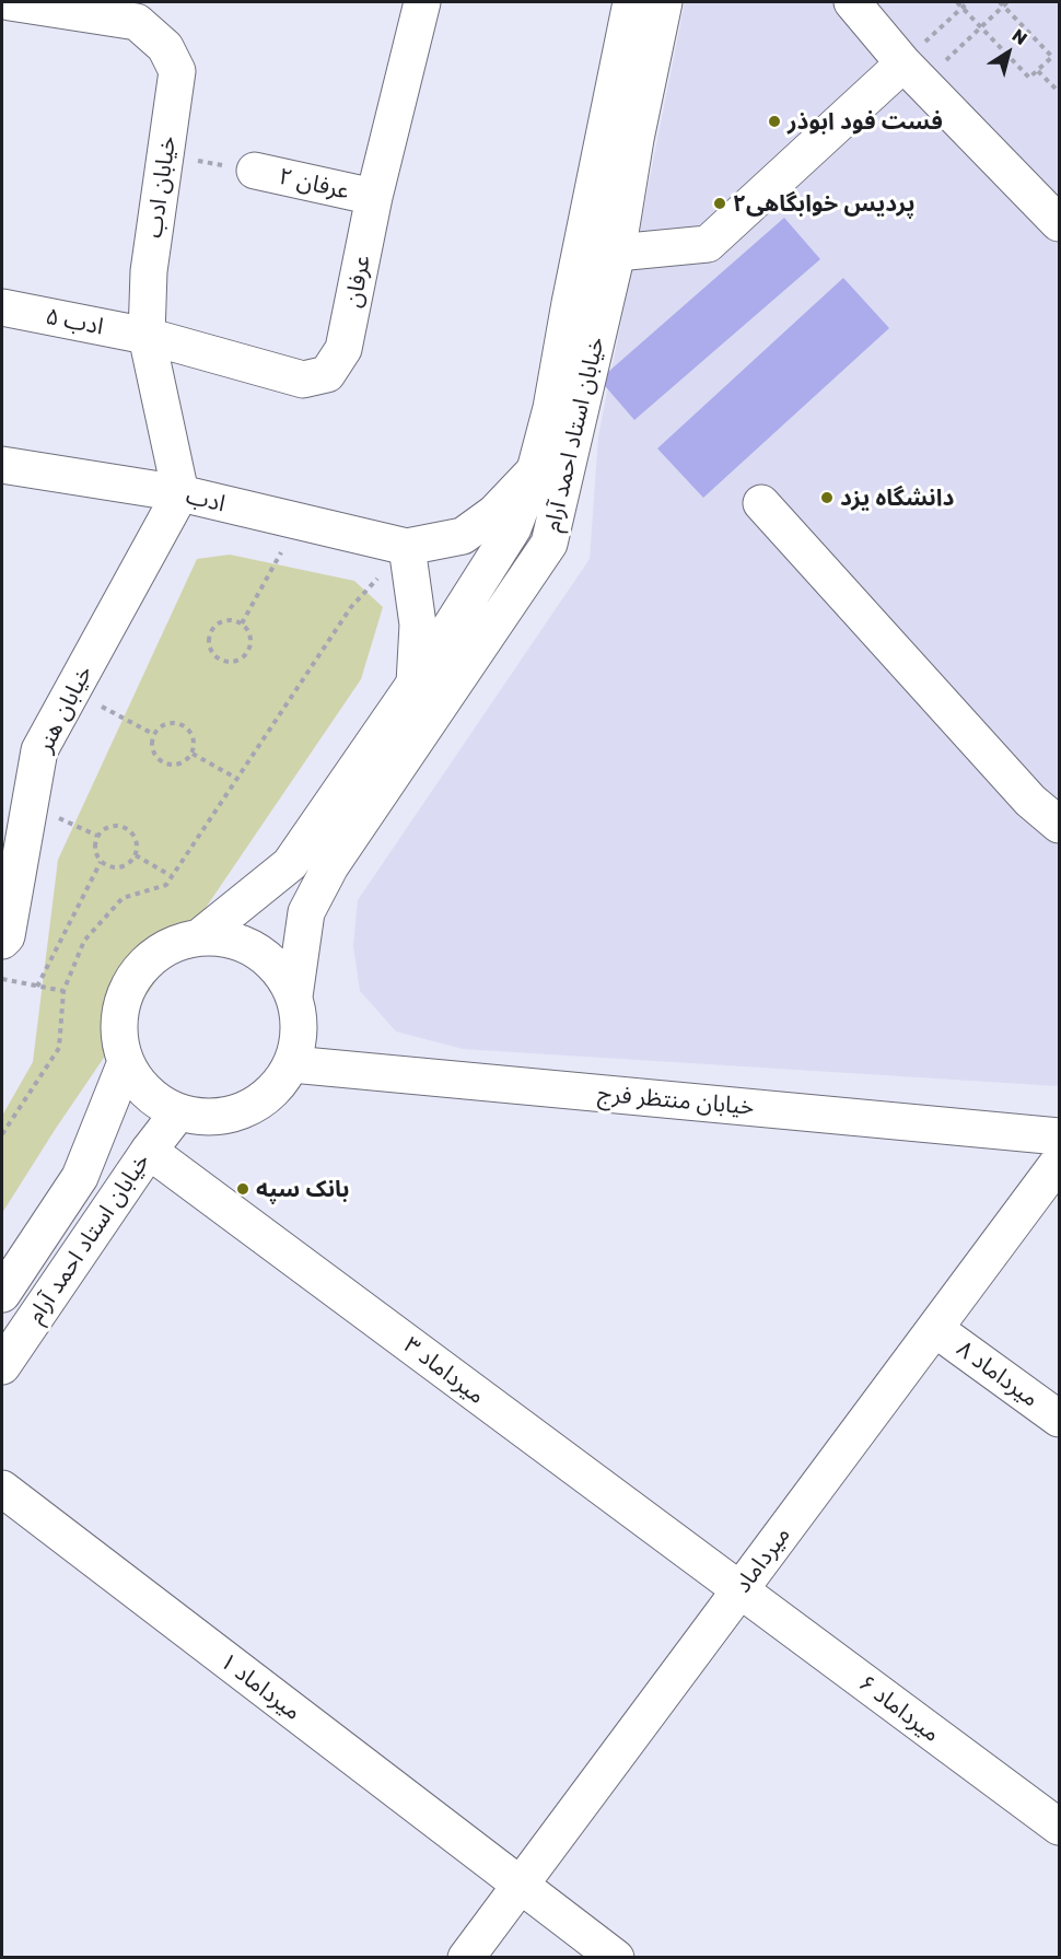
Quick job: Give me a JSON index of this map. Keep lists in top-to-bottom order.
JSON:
{
  "streets": {
    "street": [
      "عرفان ۲",
      "خیابان ادب",
      "عرفان",
      "ادب ۵",
      "خیابان استاد احمد آرام",
      "ادب",
      "خیابان هنر",
      "خیابان منتظر فرج",
      "میرداماد ۳",
      "میرداماد ۸",
      "میرداماد",
      "میرداماد ۱",
      "میرداماد ۶"
    ]
  },
  "crossings": [
    ["عرفان ۲", "عرفان"],
    ["خیابان ادب", "عرفان"],
    ["خیابان ادب", "ادب ۵"],
    ["خیابان ادب", "ادب"],
    ["خیابان ادب", "خیابان هنر"],
    ["عرفان", "ادب ۵"],
    ["خیابان استاد احمد آرام", "خیابان منتظر فرج"],
    ["خیابان استاد احمد آرام", "میرداماد ۳"],
    ["ادب", "خیابان هنر"],
    ["میرداماد ۳", "میرداماد"],
    ["میرداماد ۳", "میرداماد ۶"],
    ["میرداماد ۸", "میرداماد"],
    ["میرداماد", "میرداماد ۱"],
    ["میرداماد", "میرداماد ۶"]
  ],
  "places": [
    "فست فود ابوذر",
    "پردیس خوابگاهی٢",
    "دانشگاه یزد",
    "بانک سپه"
  ],
  "north": "top right"
}
